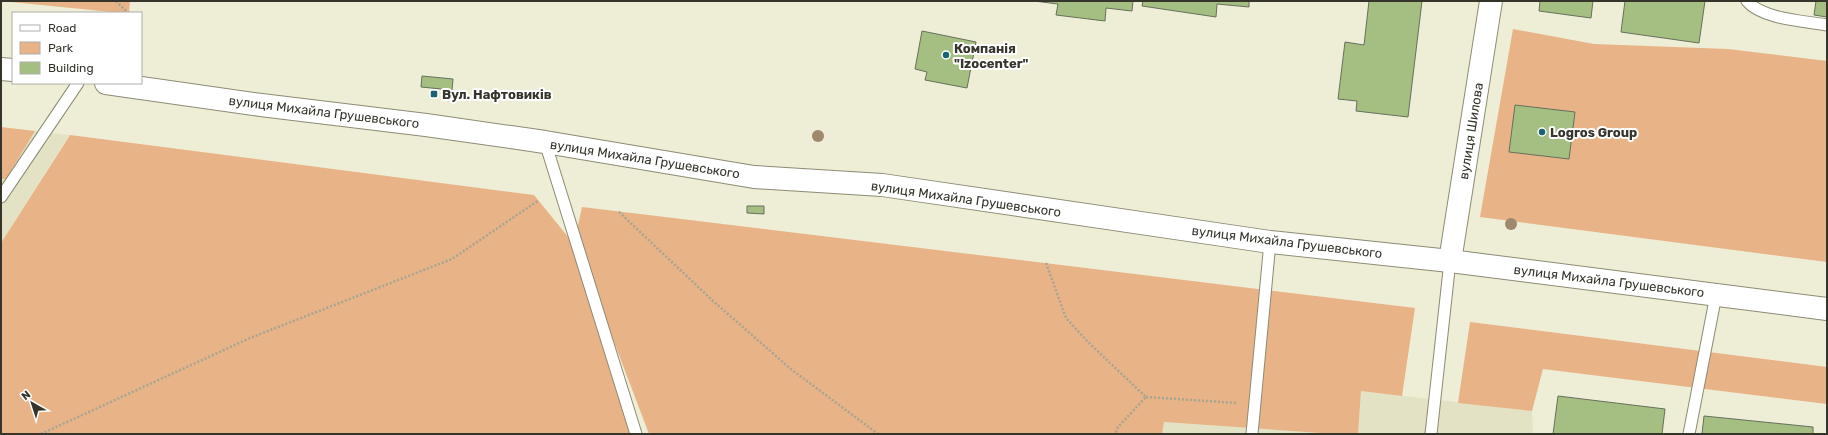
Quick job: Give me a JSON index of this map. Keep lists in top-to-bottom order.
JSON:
{
  "streets": {
    "main road": ["вулиця Михайла Грушевського", "вулиця Шилова"]
  },
  "crossings": [
    ["вулиця Михайла Грушевського", "вулиця Шилова"]
  ],
  "places": {
    "other": ["Компанія \"Izocenter\"", "Logros Group"],
    "transit": ["Вул. Нафтовиків"]
  },
  "legend": ["Road", "Park", "Building"],
  "north": "top left"
}
